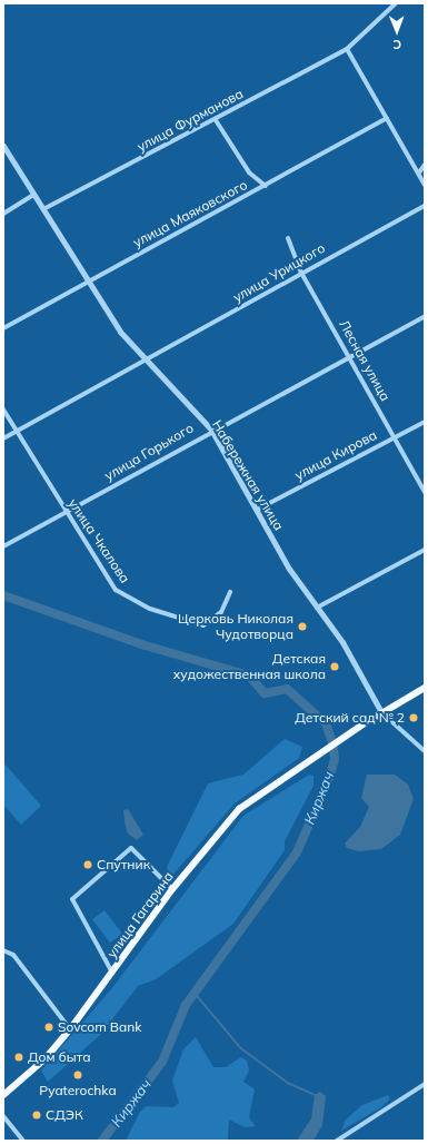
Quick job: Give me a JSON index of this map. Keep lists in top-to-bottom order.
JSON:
{
  "streets": {
    "main road": ["улица Гагарина"],
    "street": [
      "улица Фурманова",
      "улица Маяковского",
      "улица Урицкого",
      "Лесная улица",
      "улица Горького",
      "улица Кирова",
      "Набережная улица",
      "улица Чкалова"
    ]
  },
  "crossings": [
    ["улица Фурманова", "Набережная улица"],
    ["улица Маяковского", "Набережная улица"],
    ["улица Урицкого", "Лесная улица"],
    ["улица Урицкого", "Набережная улица"],
    ["улица Урицкого", "улица Чкалова"],
    ["Лесная улица", "улица Горького"],
    ["Лесная улица", "улица Кирова"],
    ["улица Горького", "Набережная улица"],
    ["улица Горького", "улица Чкалова"],
    ["улица Кирова", "Набережная улица"],
    ["Набережная улица", "улица Гагарина"]
  ],
  "water": ["Киржач"],
  "places": [
    "Церковь Николая Чудотворца",
    "Детская художественная школа",
    "Детский сад № 2",
    "Спутник",
    "Sovcom Bank",
    "Дом быта",
    "Pyaterochka",
    "СДЭК"
  ],
  "north": "bottom"
}
